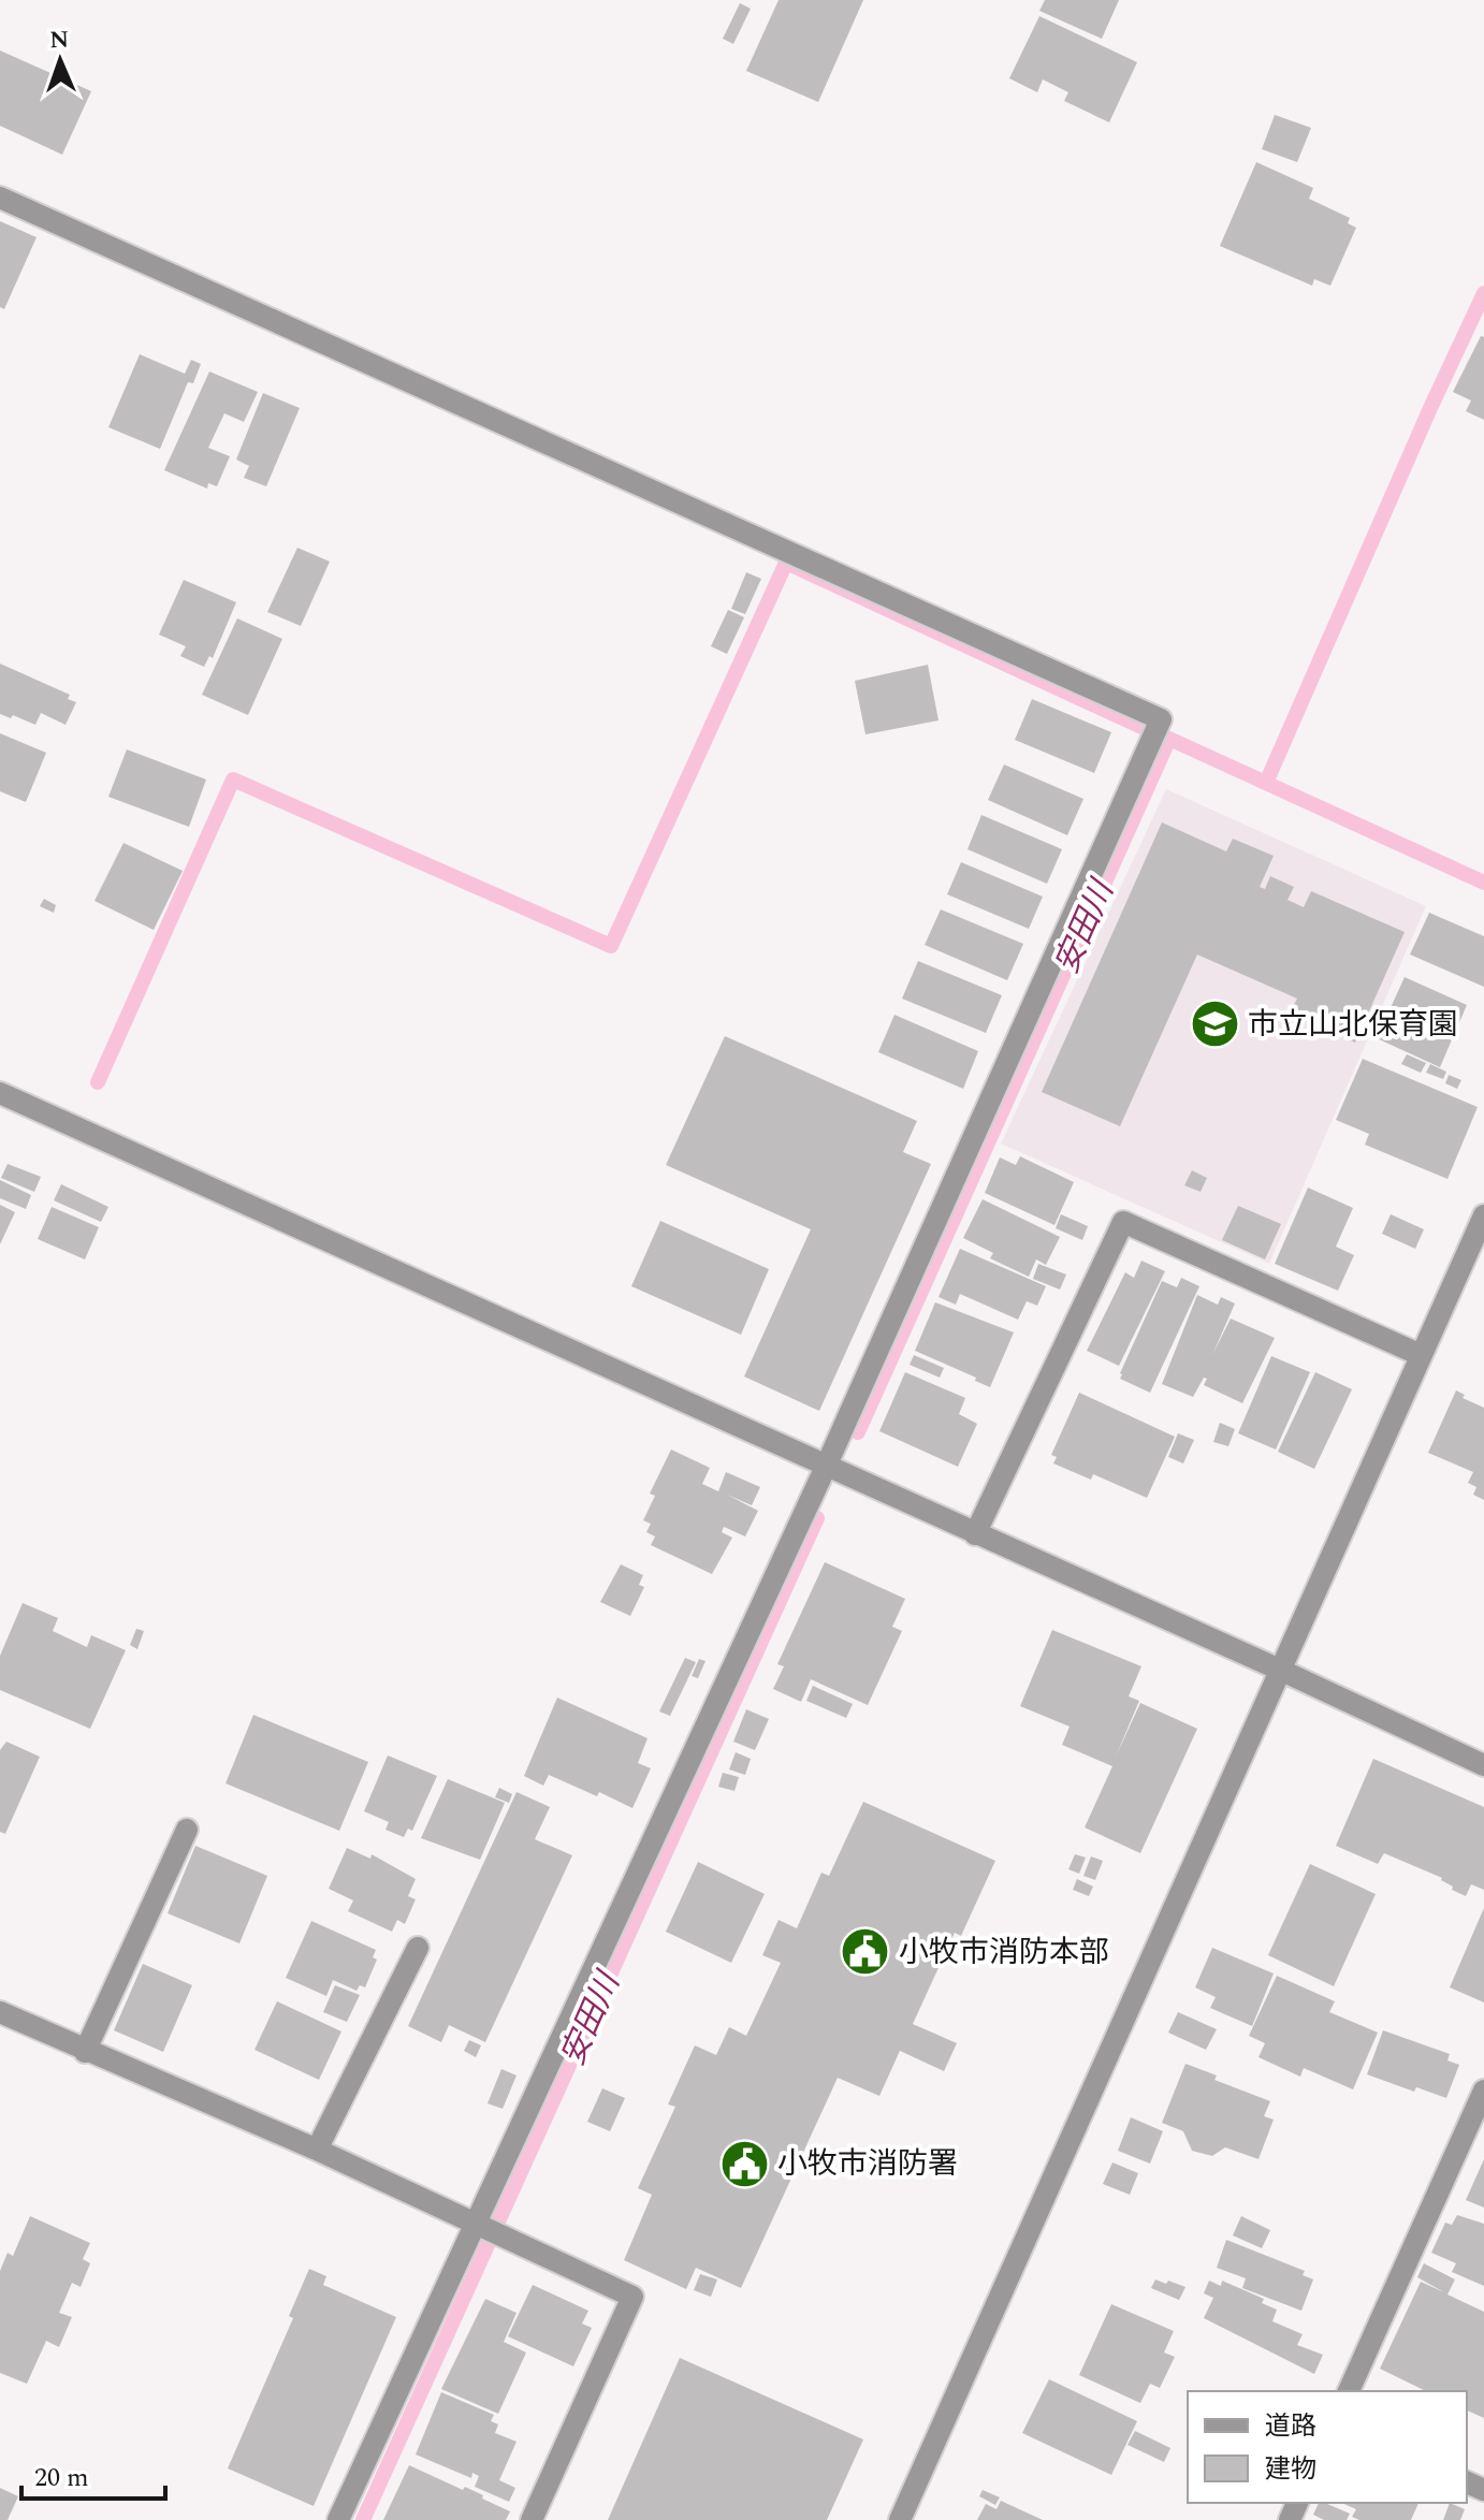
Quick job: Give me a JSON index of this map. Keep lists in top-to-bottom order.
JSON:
{
  "water": ["安田川"],
  "places": {
    "school or university": ["市立山北保育園"],
    "public building": ["小牧市消防本部", "小牧市消防署"]
  },
  "legend": ["道路", "建物"],
  "scale_bar": "20 m",
  "north": "top"
}
